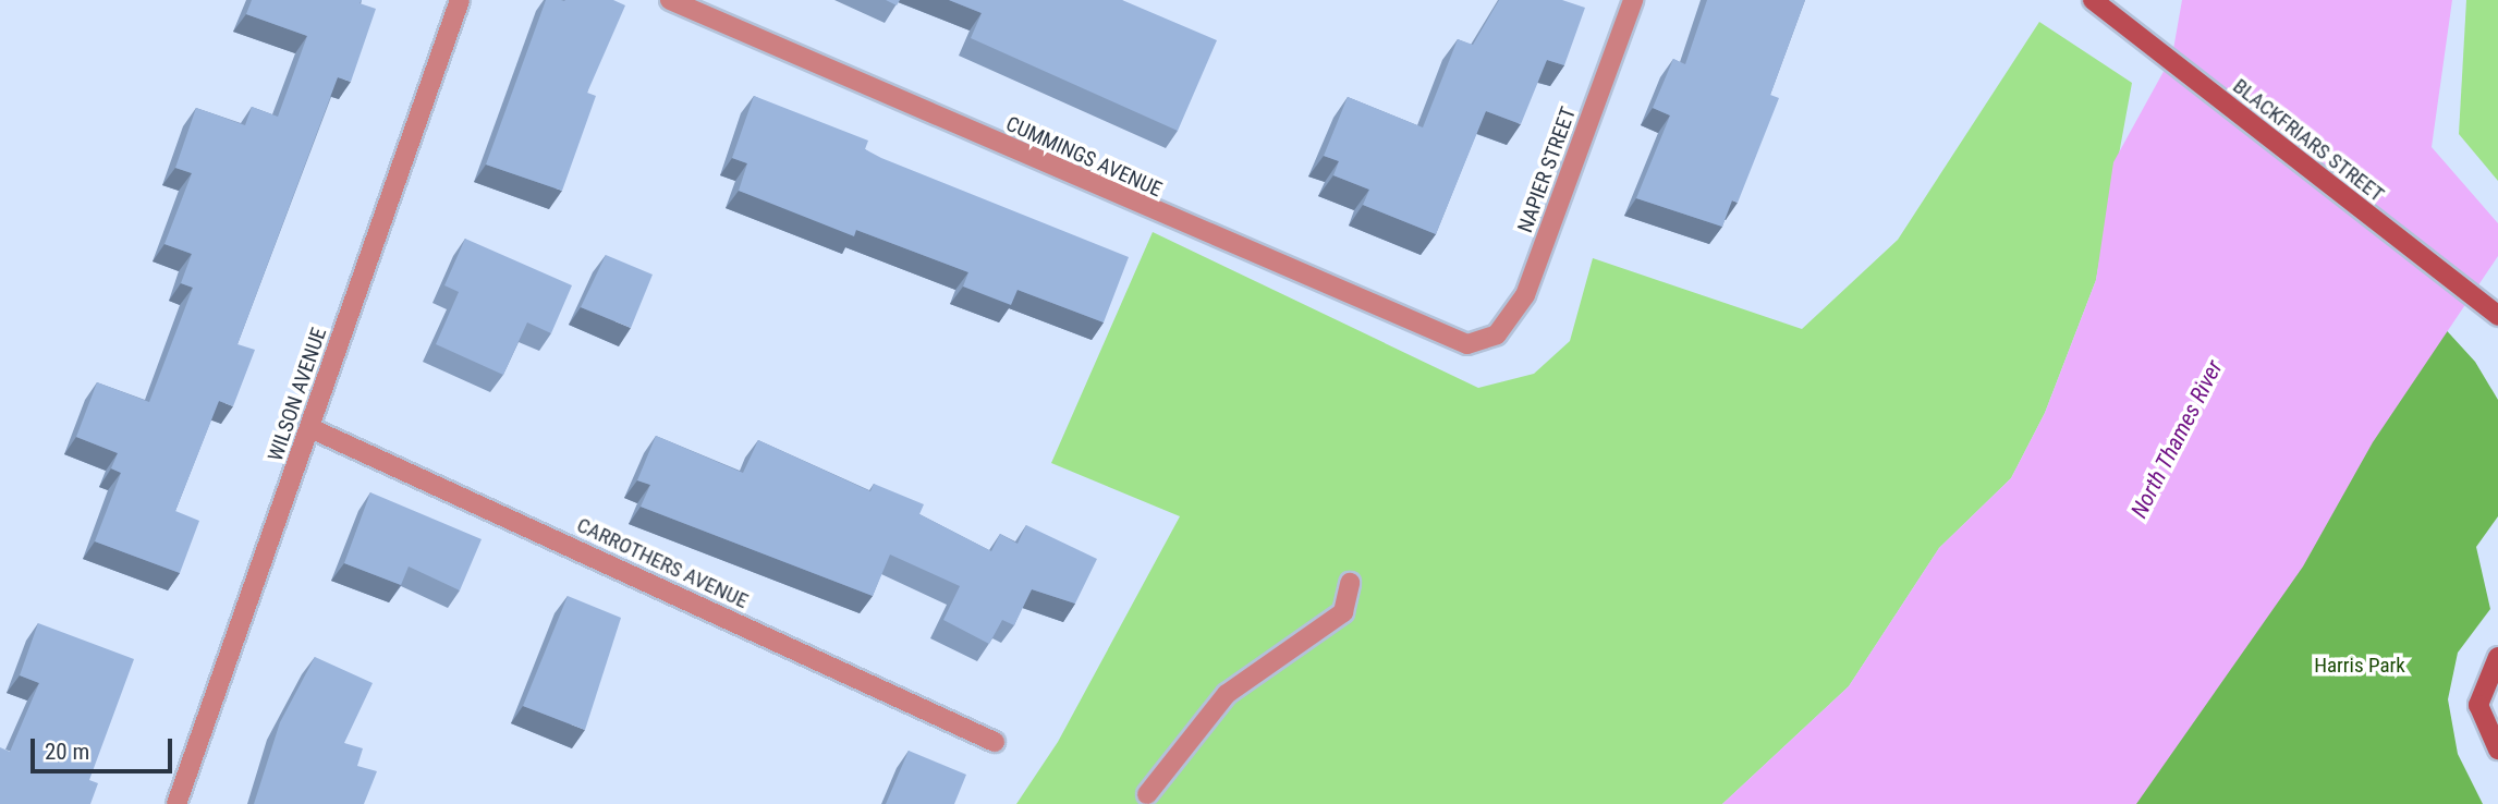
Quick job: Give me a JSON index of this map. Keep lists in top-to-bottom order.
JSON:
{
  "streets": {
    "street": [
      "BLACKFRIARS STREET",
      "CUMMINGS AVENUE",
      "NAPIER STREET",
      "WILSON AVENUE",
      "CARROTHERS AVENUE"
    ]
  },
  "crossings": [
    ["CUMMINGS AVENUE", "NAPIER STREET"],
    ["WILSON AVENUE", "CARROTHERS AVENUE"]
  ],
  "water": ["North Thames River"],
  "parks": ["Harris Park"],
  "scale_bar": "20 m"
}
